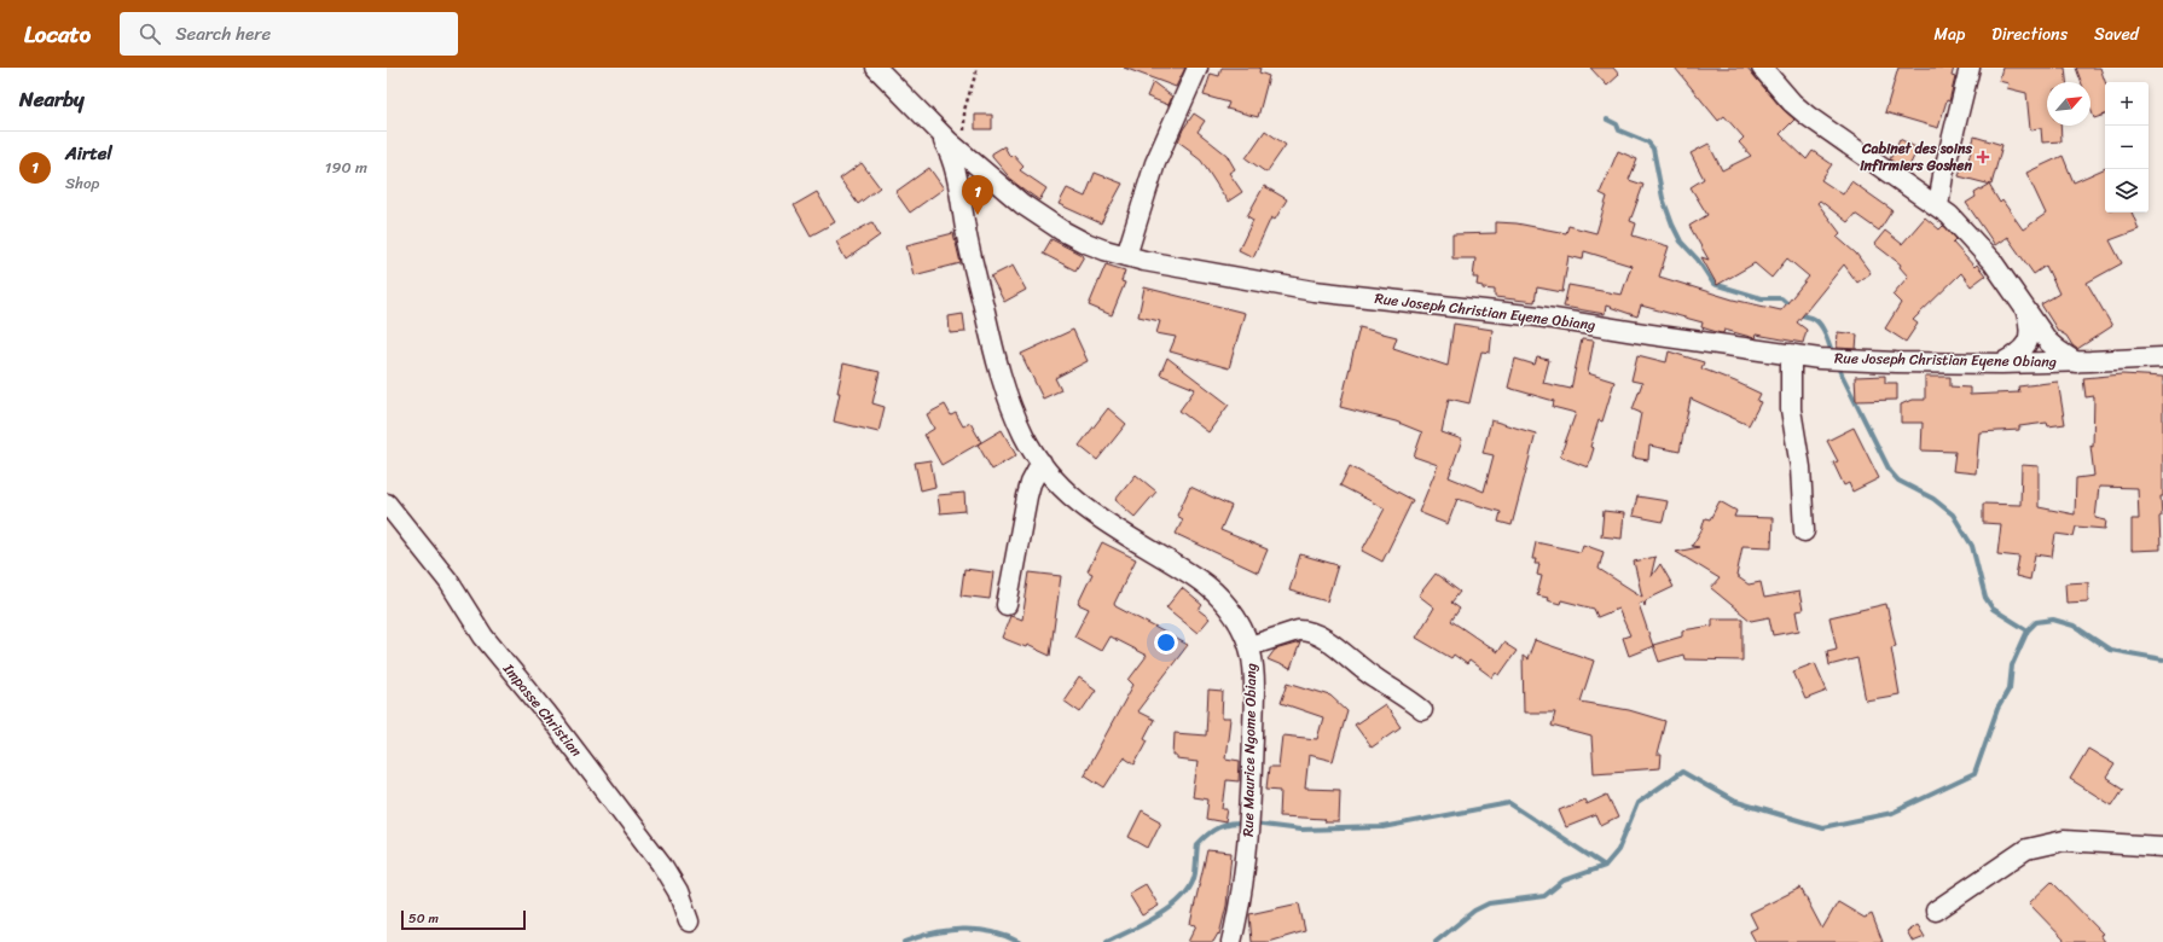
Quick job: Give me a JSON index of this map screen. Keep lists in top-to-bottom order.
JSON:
{
  "streets": {
    "street": ["Rue Joseph Christian Eyene Obiang", "Impasse Christian", "Rue Maurice Ngome Obiang"]
  },
  "crossings": [
    ["Rue Joseph Christian Eyene Obiang", "Rue Maurice Ngome Obiang"]
  ],
  "places": {
    "health": ["Cabinet des soins infirmiers Goshen"]
  },
  "scale_bar": "50 m",
  "north": "top right",
  "page": {
    "header": "Locato",
    "search": "Search here",
    "nav": ["Map", "Directions", "Saved"],
    "heading": "Nearby",
    "map_buttons": ["+", "−"],
    "list": [
      {
        "mark": "1",
        "name": "Airtel",
        "note": "Shop",
        "value": "190 m"
      }
    ],
    "pins": "1",
    "scale": "50 m"
  }
}
